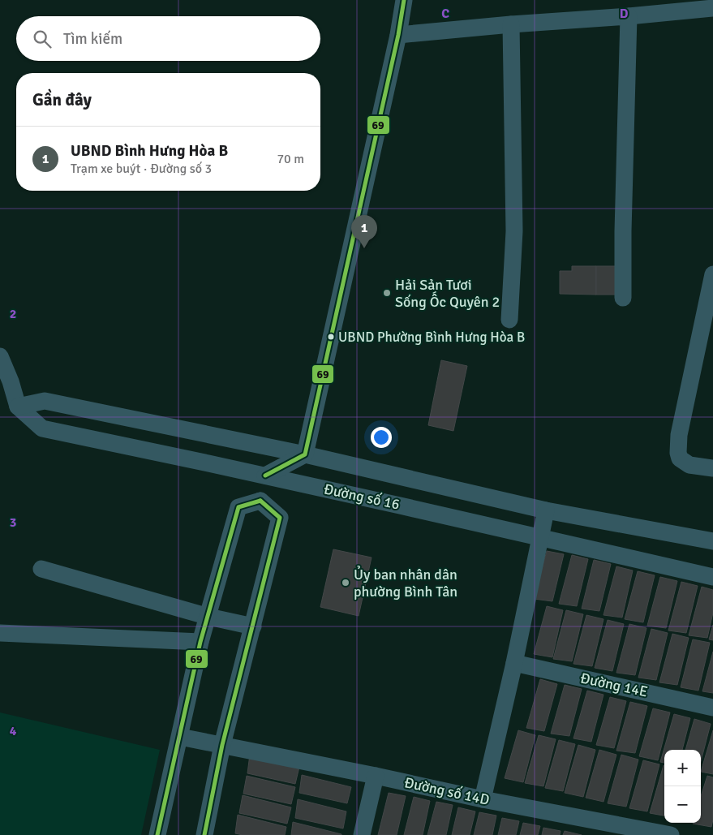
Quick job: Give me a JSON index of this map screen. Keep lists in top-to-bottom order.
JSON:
{
  "streets": {
    "street": ["Đường số 16", "Đường 14E", "Đường số 14D"]
  },
  "places": ["Hải Sản Tươi Sống Ốc Quyên 2", "UBND Phường Bình Hưng Hòa B", "Ủy ban nhân dân phường Bình Tân"],
  "lines": ["transit line 69"],
  "page": {
    "search": "Tìm kiếm",
    "heading": "Gần đây",
    "list": [
      {
        "mark": "1",
        "name": "UBND Bình Hưng Hòa B",
        "note": "Trạm xe buýt · Đường số 3",
        "value": "70 m"
      }
    ],
    "pins": "1",
    "map_buttons": ["+", "−"]
  },
  "grid": {
    "columns": ["C", "D"],
    "rows": ["2", "3", "4"]
  }
}
